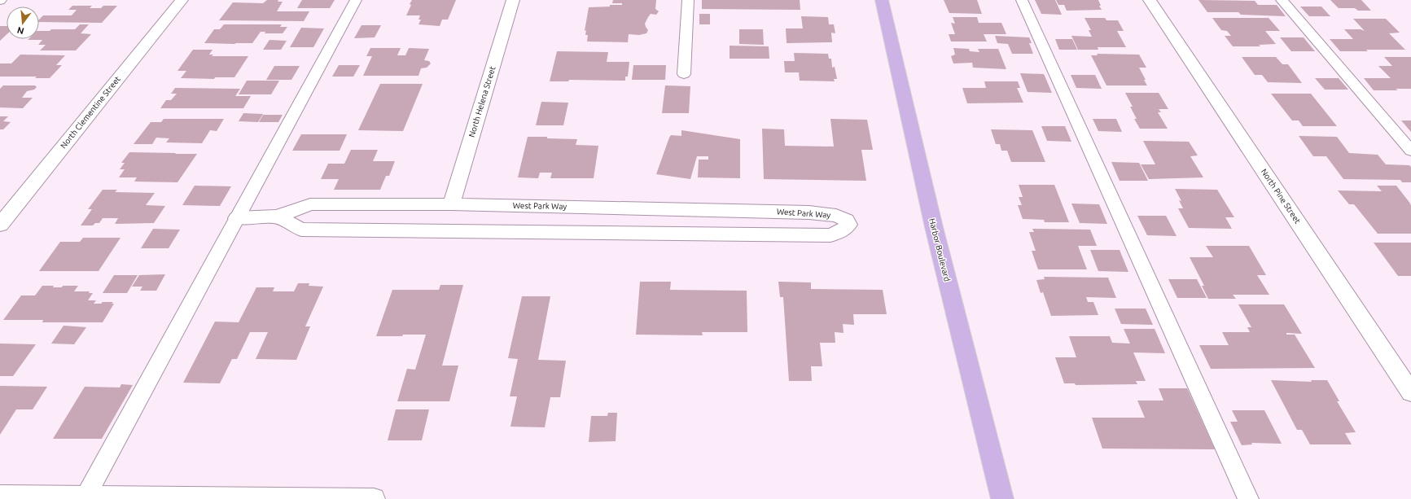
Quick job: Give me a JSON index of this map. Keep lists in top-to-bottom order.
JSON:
{
  "streets": {
    "main road": ["Harbor Boulevard"],
    "street": [
      "North Helena Street",
      "North Clementine Street",
      "North Pine Street",
      "West Park Way"
    ]
  },
  "crossings": [
    ["North Helena Street", "West Park Way"]
  ],
  "north": "bottom"
}
